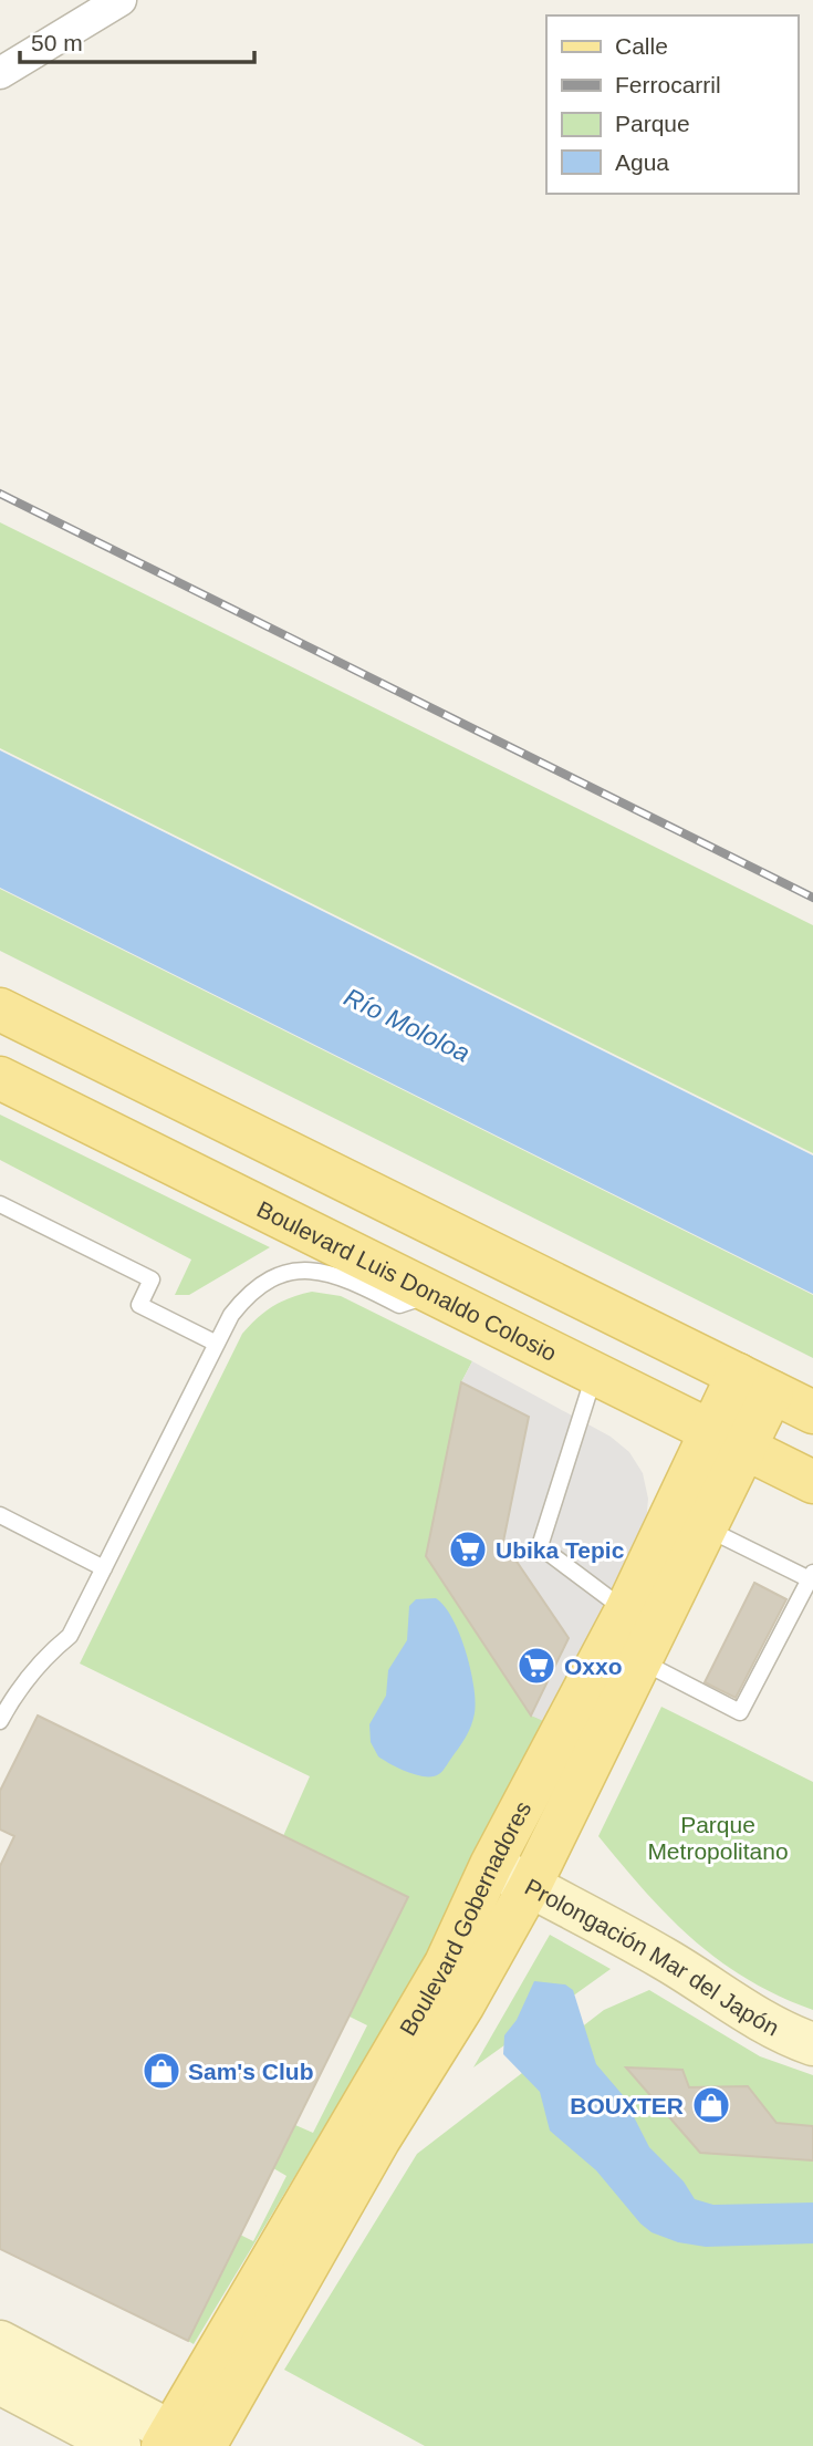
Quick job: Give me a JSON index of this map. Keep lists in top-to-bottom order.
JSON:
{
  "streets": {
    "main road": ["Boulevard Luis Donaldo Colosio", "Boulevard Gobernadores"],
    "street": ["Prolongación Mar del Japón"]
  },
  "crossings": [
    ["Boulevard Luis Donaldo Colosio", "Boulevard Gobernadores"],
    ["Boulevard Gobernadores", "Prolongación Mar del Japón"]
  ],
  "water": ["Río Mololoa"],
  "parks": ["Parque Metropolitano"],
  "places": {
    "supermarket": ["Ubika Tepic", "Oxxo"],
    "shop": ["Sam's Club", "BOUXTER"]
  },
  "legend": [
    "Calle",
    "Ferrocarril",
    "Parque",
    "Agua"
  ],
  "scale_bar": "50 m"
}
